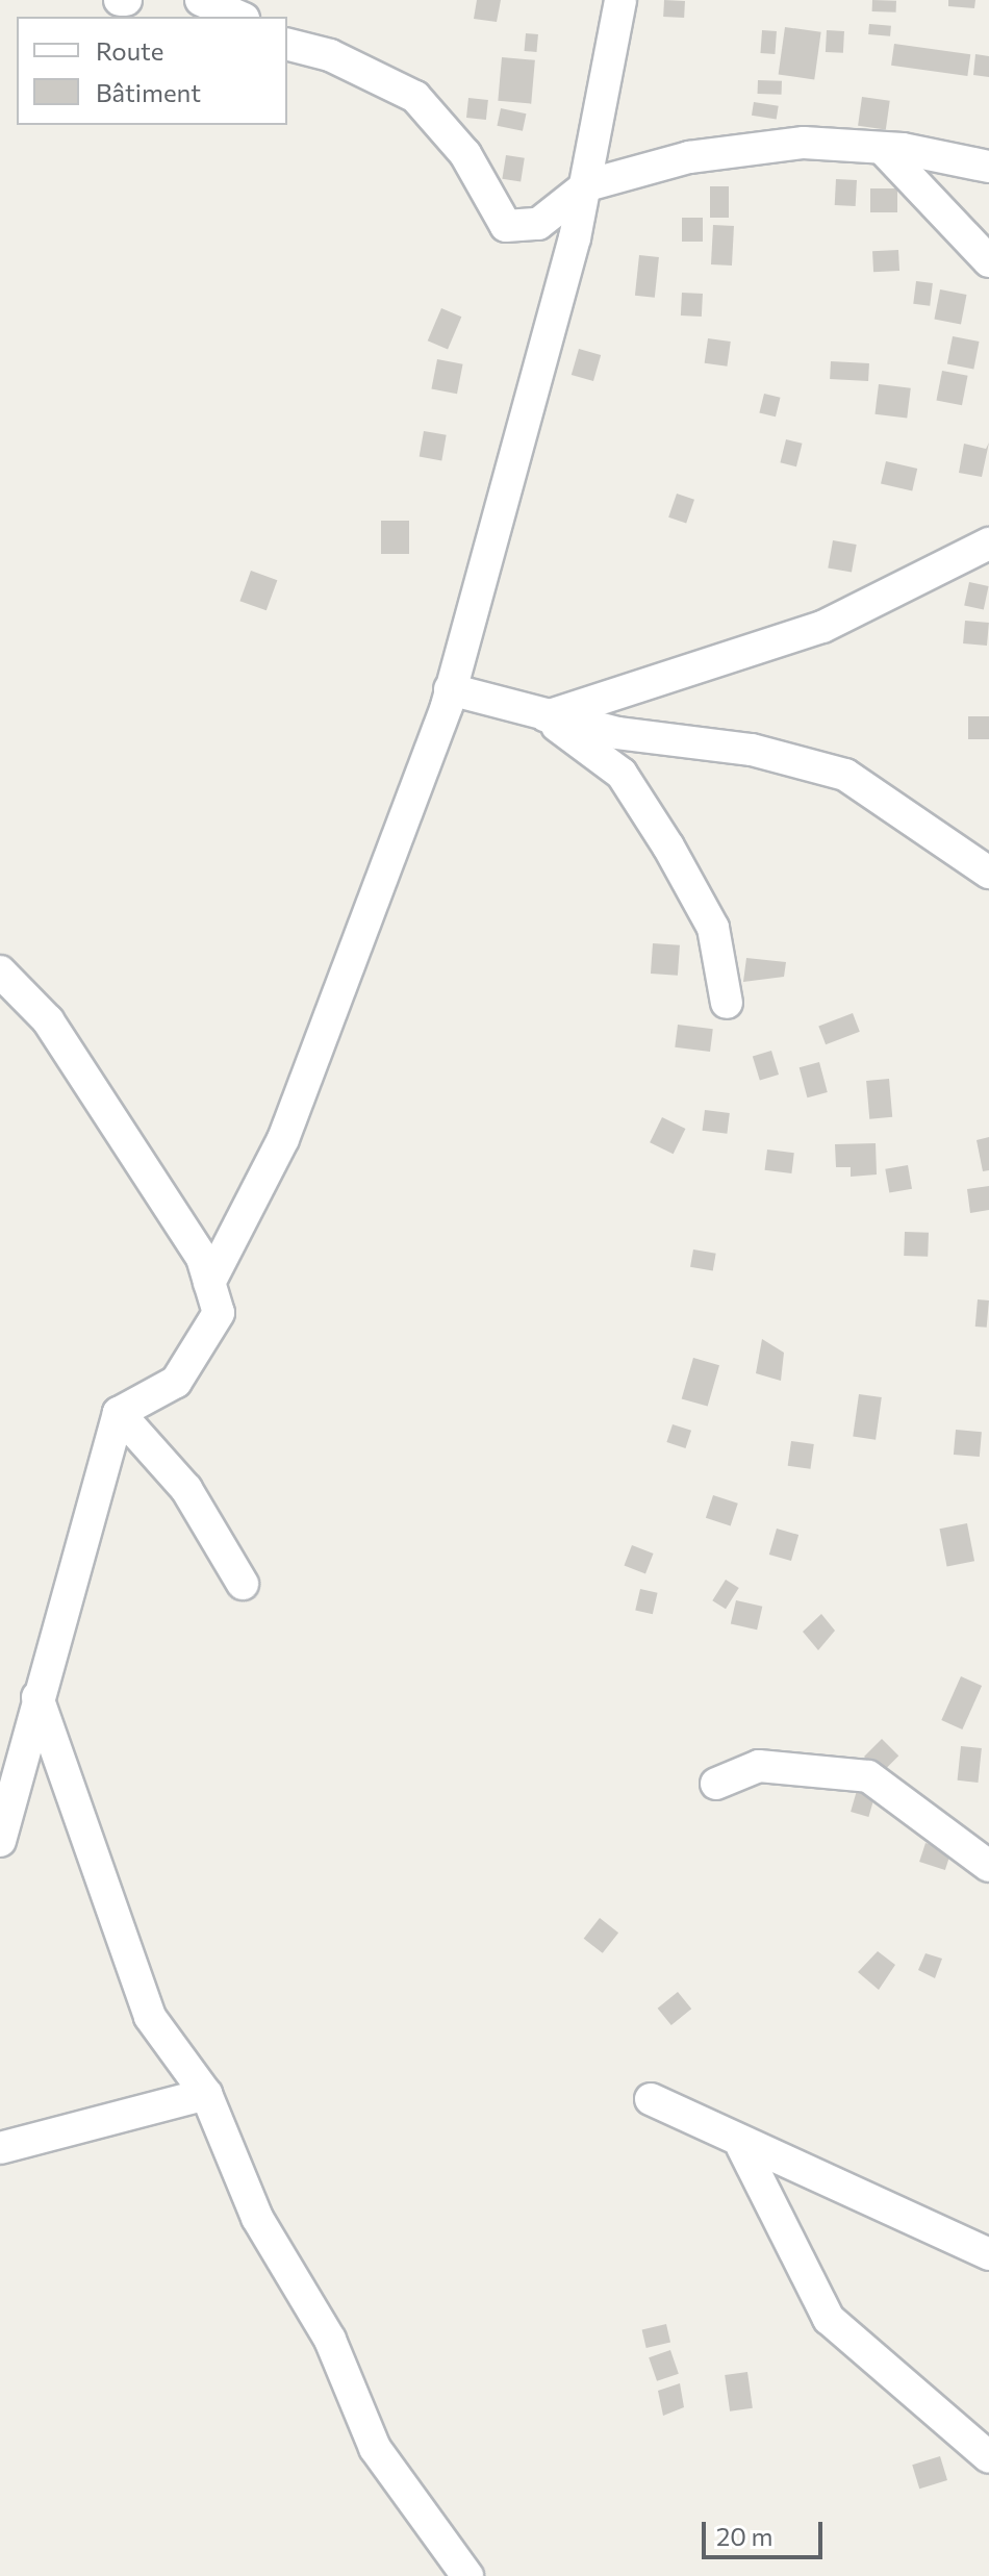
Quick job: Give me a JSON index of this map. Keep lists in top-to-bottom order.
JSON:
{
  "legend": ["Route", "Bâtiment"],
  "scale_bar": "20 m"
}
